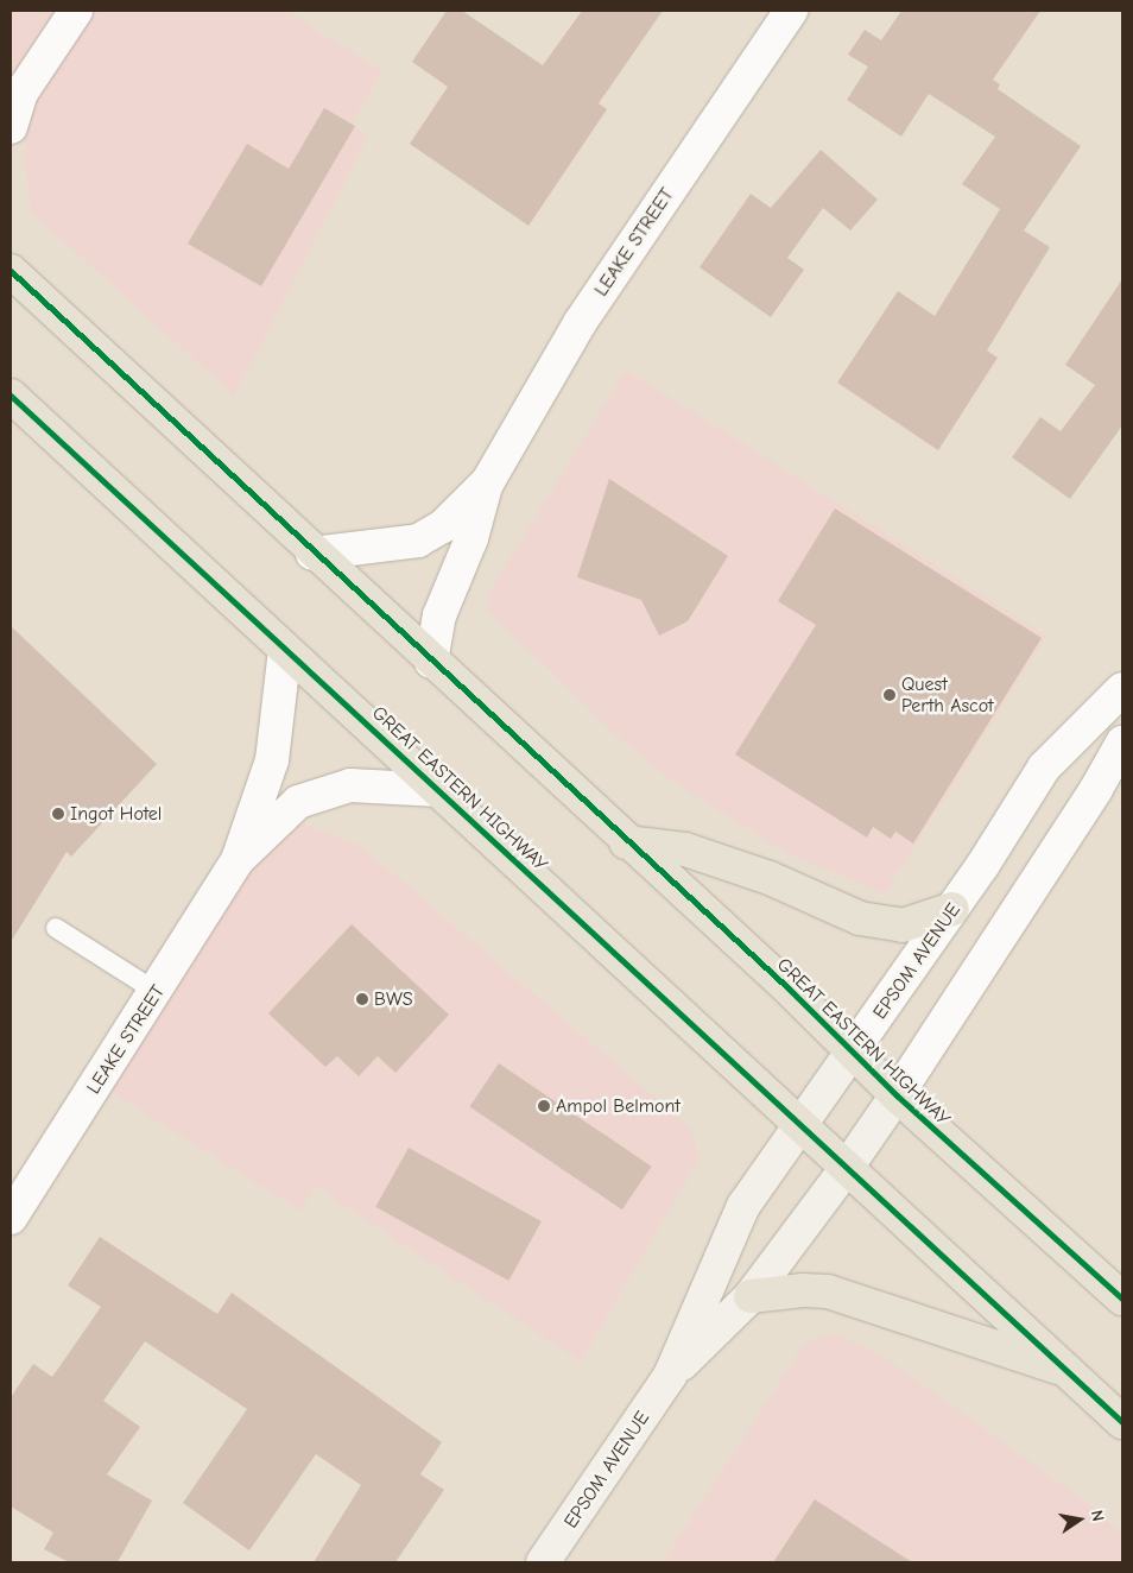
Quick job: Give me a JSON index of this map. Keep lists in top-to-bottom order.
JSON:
{
  "streets": {
    "highway": ["GREAT EASTERN HIGHWAY"],
    "street": ["LEAKE STREET", "EPSOM AVENUE"]
  },
  "crossings": [
    ["LEAKE STREET", "GREAT EASTERN HIGHWAY"],
    ["GREAT EASTERN HIGHWAY", "EPSOM AVENUE"]
  ],
  "places": [
    "Quest Perth Ascot",
    "Ingot Hotel",
    "BWS",
    "Ampol Belmont"
  ],
  "north": "right"
}
